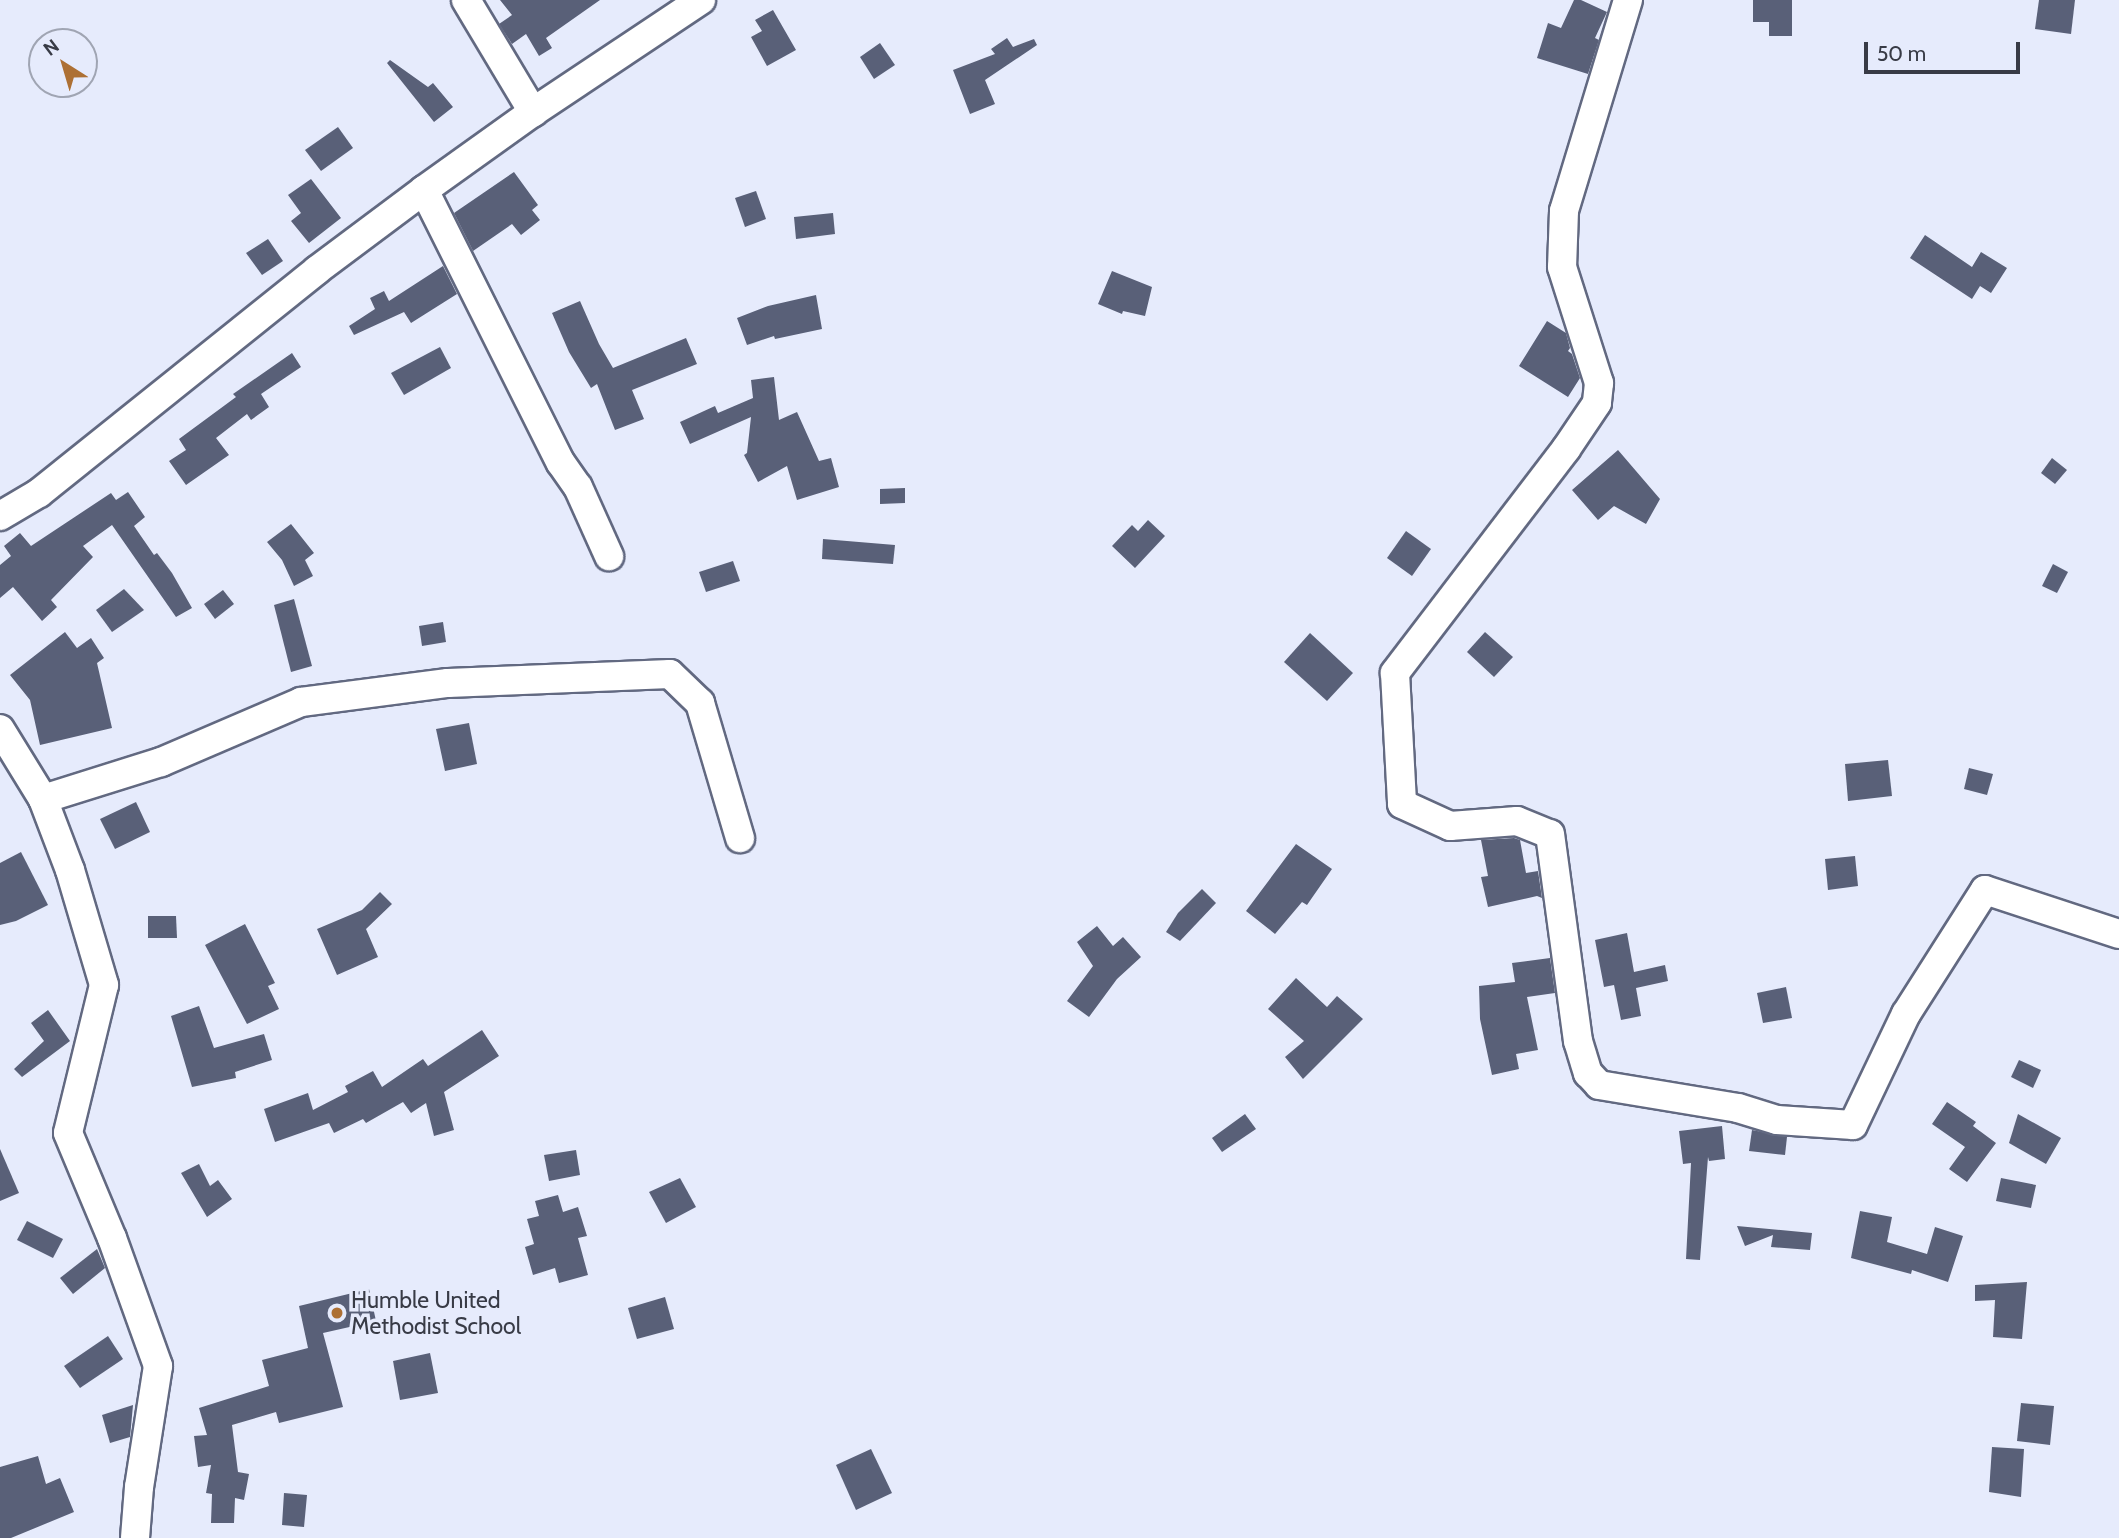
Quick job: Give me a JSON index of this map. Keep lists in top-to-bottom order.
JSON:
{
  "places": ["Humble United Methodist School"],
  "scale_bar": "50 m",
  "north": "top left"
}
